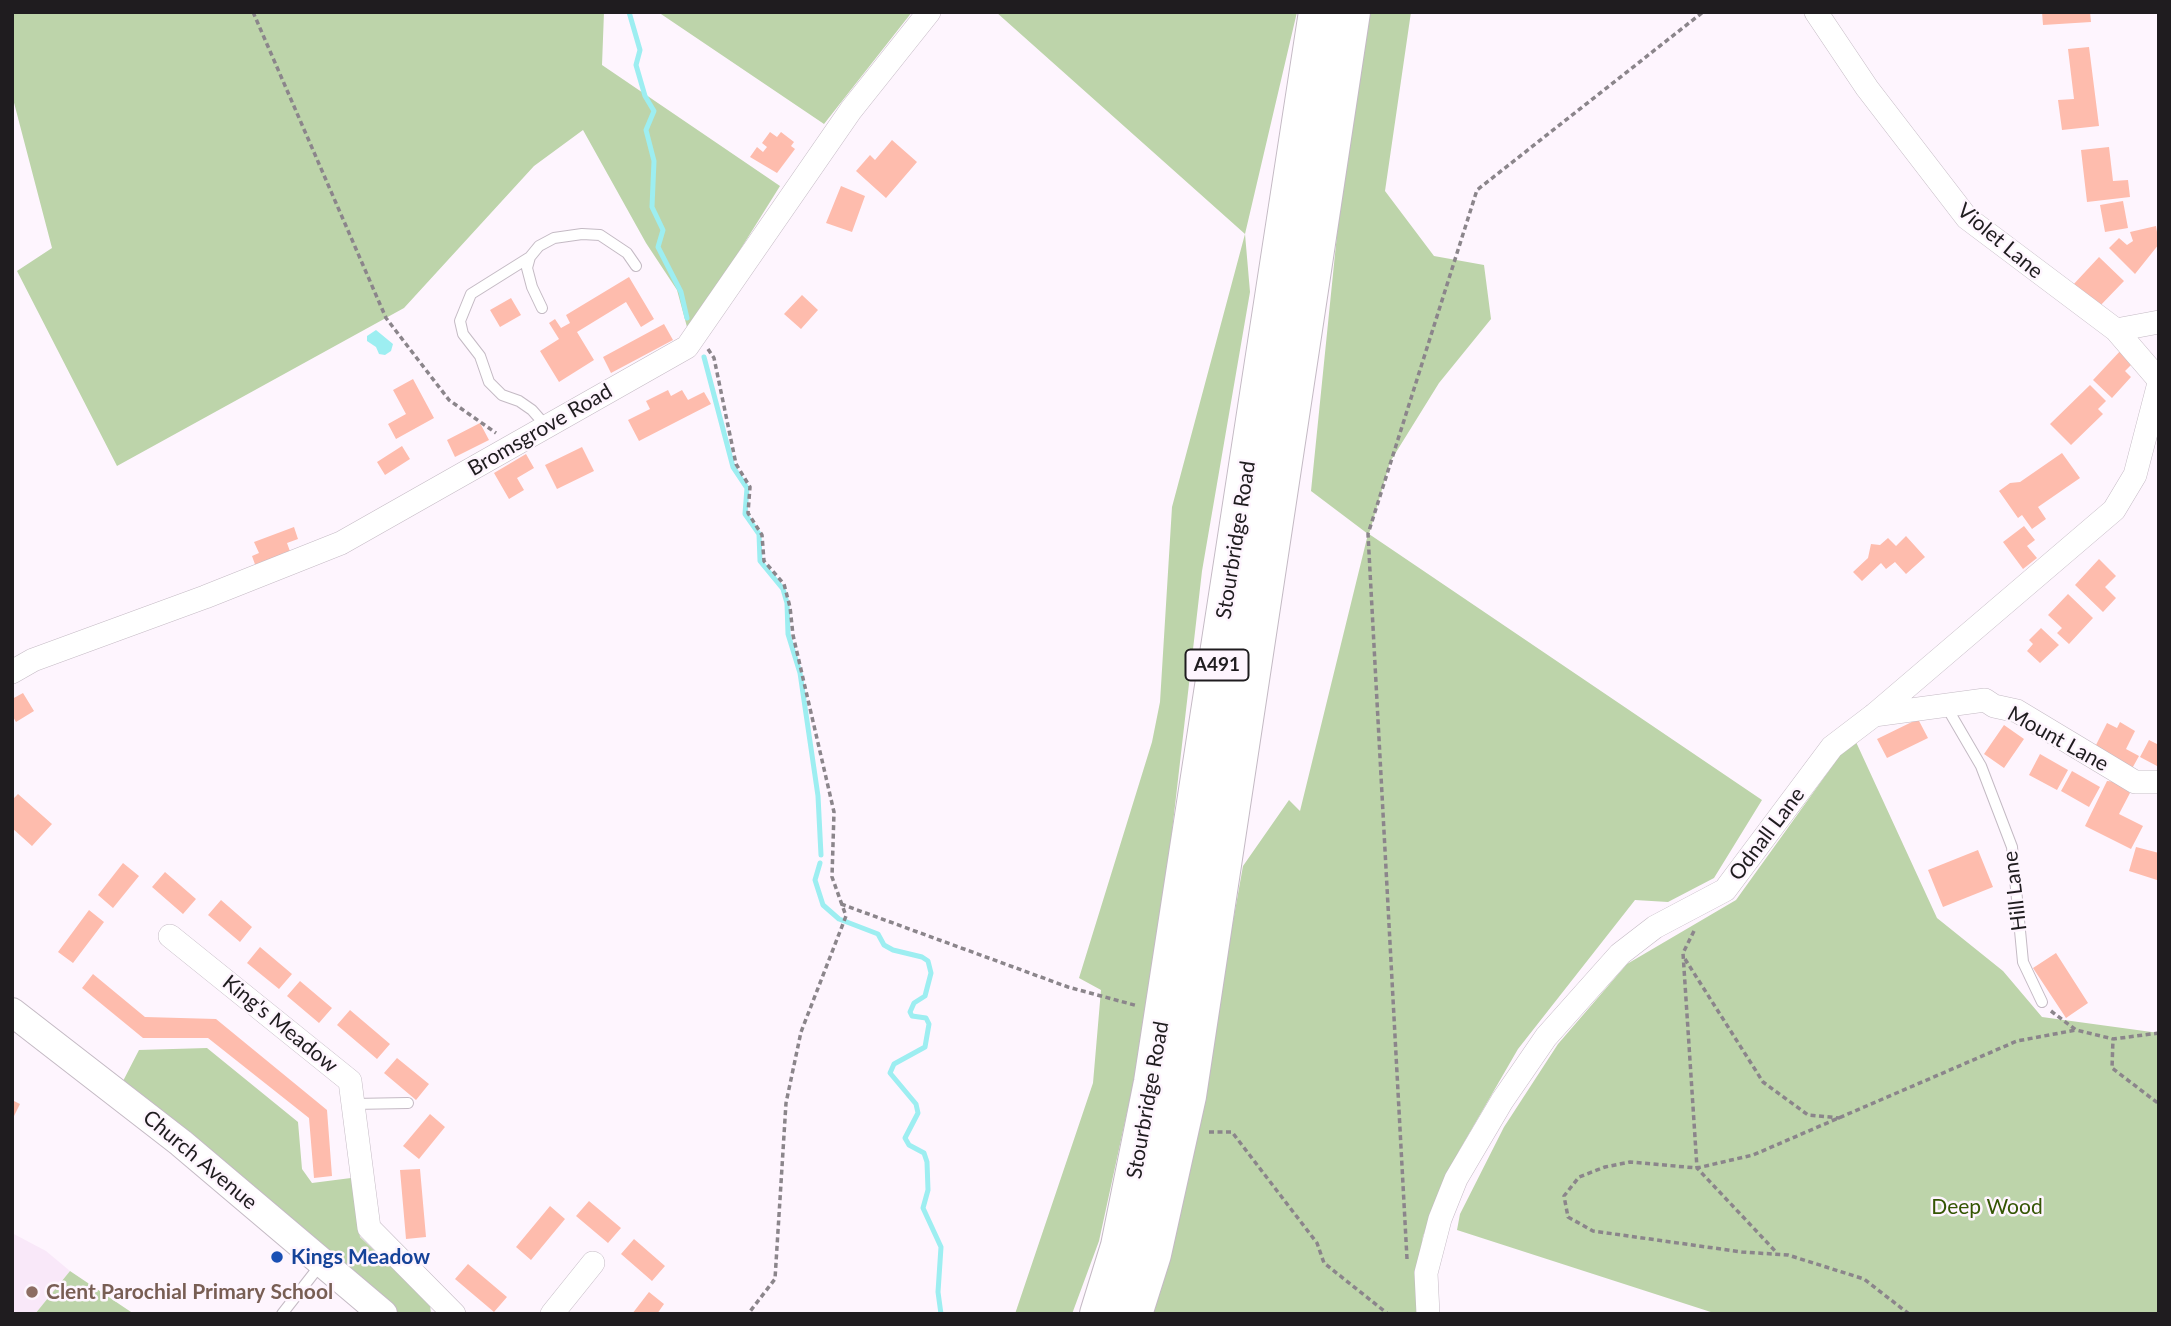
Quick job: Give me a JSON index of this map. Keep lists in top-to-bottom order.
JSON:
{
  "streets": {
    "highway": ["Stourbridge Road", "A491"],
    "street": [
      "Violet Lane",
      "Bromsgrove Road",
      "Mount Lane",
      "Odnall Lane",
      "King's Meadow",
      "Church Avenue"
    ],
    "lane": ["Hill Lane"]
  },
  "crossings": [
    ["Violet Lane", "Odnall Lane"],
    ["Mount Lane", "Odnall Lane"],
    ["Mount Lane", "Hill Lane"]
  ],
  "parks": ["Deep Wood"],
  "places": ["Kings Meadow", "Clent Parochial Primary School"]
}
